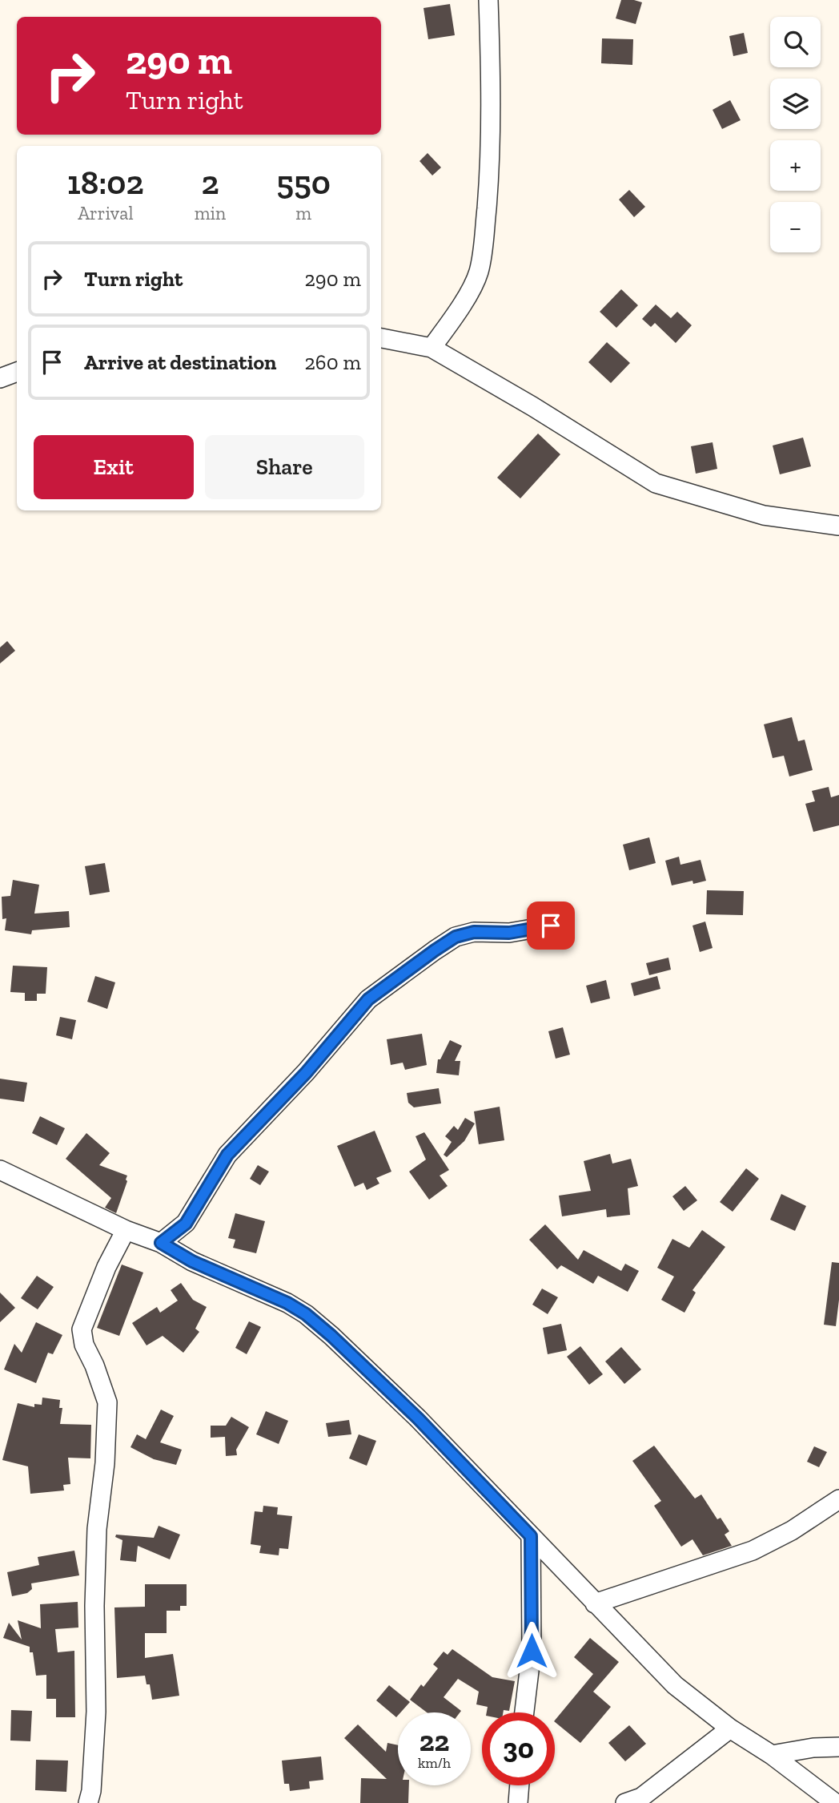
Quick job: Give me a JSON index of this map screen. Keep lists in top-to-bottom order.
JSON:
{
  "page": {
    "map_buttons": ["+", "−"],
    "turn": ["290 m", "Turn right"],
    "eta": [
      "18:02",
      "Arrival",
      "2",
      "min",
      "550",
      "m"
    ],
    "list": [
      {
        "name": "Turn right",
        "value": "290 m"
      },
      {
        "name": "Arrive at destination",
        "value": "260 m"
      }
    ],
    "buttons": ["Exit", "Share"],
    "speed": "22 km/h",
    "limit": "30"
  }
}
